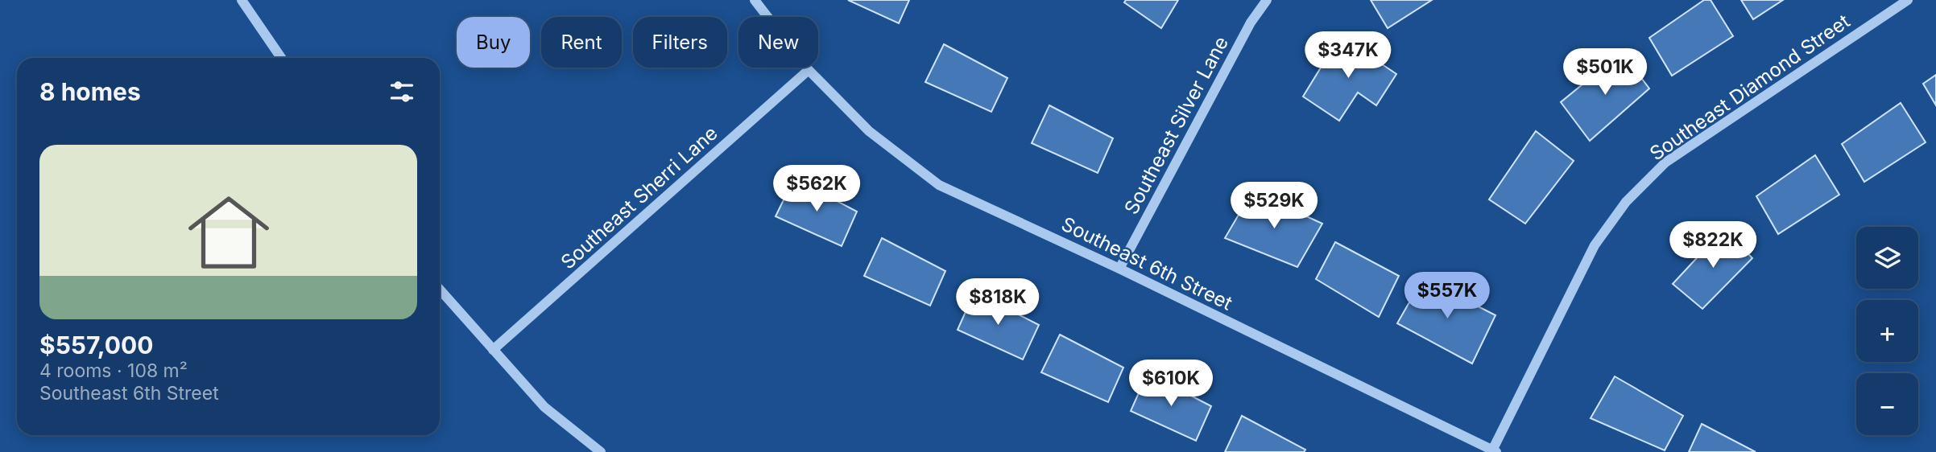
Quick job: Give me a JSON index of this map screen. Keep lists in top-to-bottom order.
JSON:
{
  "streets": {
    "street": [
      "Southeast Diamond Street",
      "Southeast Silver Lane",
      "Southeast Sherri Lane",
      "Southeast 6th Street"
    ]
  },
  "crossings": [
    ["Southeast Diamond Street", "Southeast 6th Street"],
    ["Southeast Silver Lane", "Southeast 6th Street"],
    ["Southeast Sherri Lane", "Southeast 6th Street"]
  ],
  "page": {
    "chip": [
      "Buy",
      "Rent",
      "Filters",
      "New"
    ],
    "price": [
      "$347K",
      "$501K",
      "$562K",
      "$529K",
      "$822K",
      "$557K",
      "$818K",
      "$610K"
    ],
    "heading": "8 homes",
    "list": [
      {
        "name": "$557,000",
        "note": "4 rooms · 108 m² · Southeast 6th Street"
      }
    ],
    "map_buttons": ["+", "−"]
  }
}
